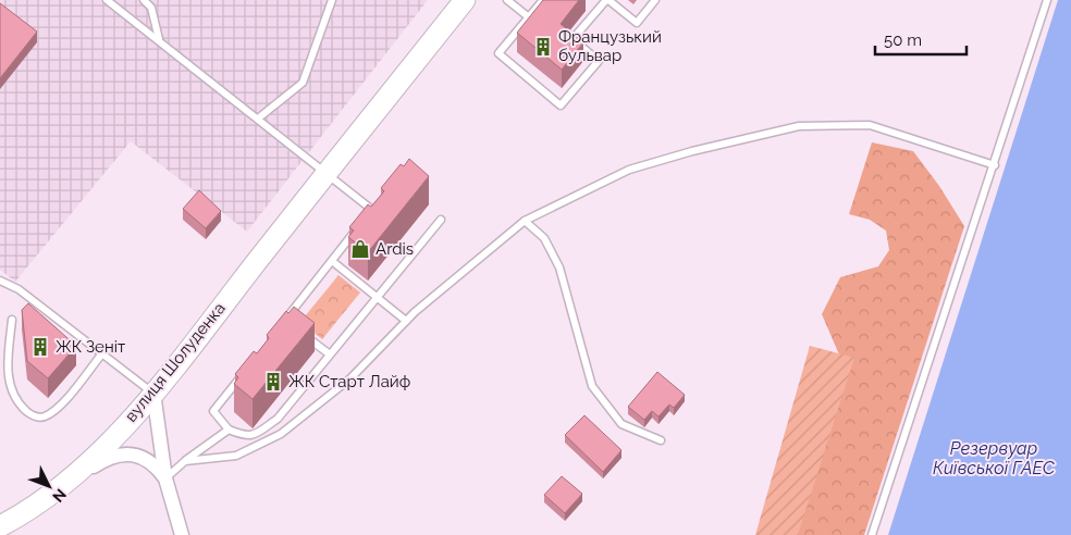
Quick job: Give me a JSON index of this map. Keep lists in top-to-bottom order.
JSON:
{
  "streets": {
    "main road": ["вулиця Шолуденка"]
  },
  "water": ["Резервуар Київської ГАЕС"],
  "places": {
    "building": ["Французький бульвар", "ЖК Зеніт", "ЖК Старт Лайф"],
    "shop": ["Ardis"]
  },
  "scale_bar": "50 m",
  "north": "bottom right"
}
